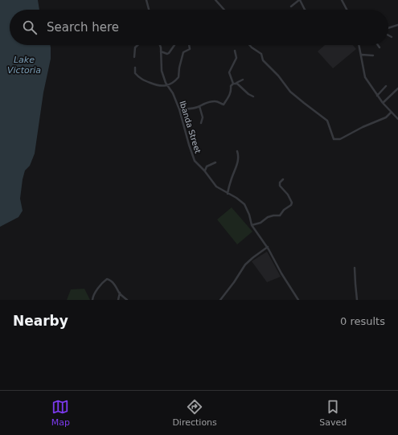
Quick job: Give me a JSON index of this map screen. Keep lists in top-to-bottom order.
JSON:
{
  "streets": {
    "street": ["Ibanda Street"]
  },
  "water": ["Lake Victoria"],
  "page": {
    "search": "Search here",
    "heading": ["Nearby", "0 results"],
    "nav": ["Map", "Directions", "Saved"]
  }
}
